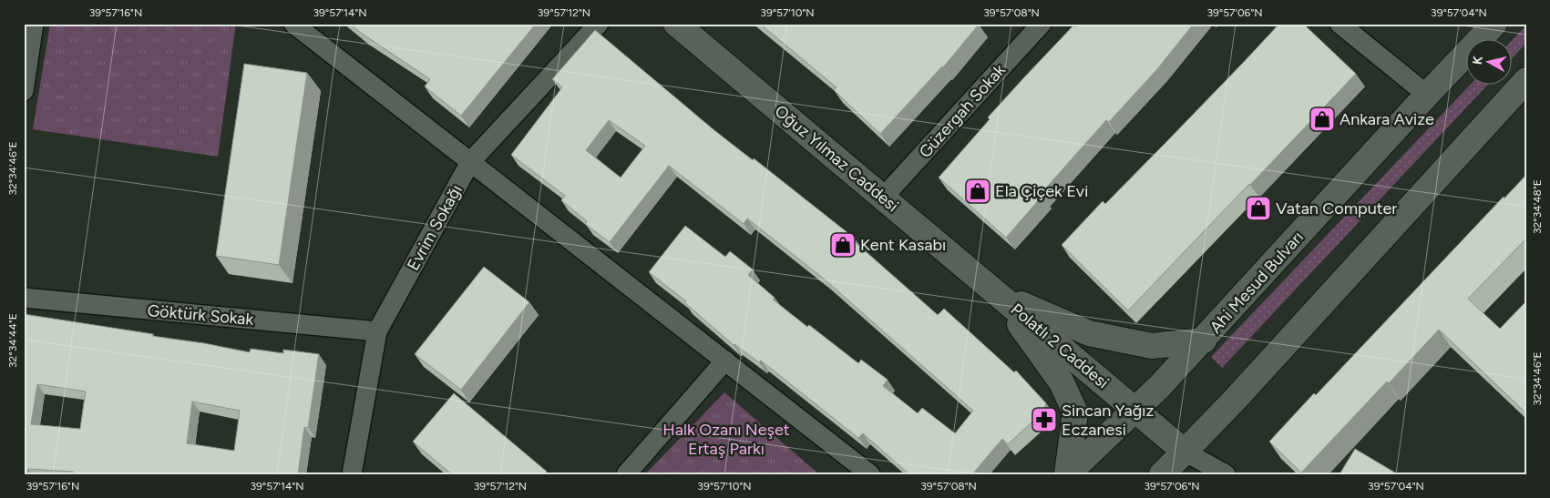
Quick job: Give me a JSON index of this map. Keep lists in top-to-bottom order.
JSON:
{
  "streets": {
    "main road": ["Oğuz Yılmaz Caddesi", "Ahi Mesud Bulvarı", "Polatlı 2 Caddesi"],
    "street": ["Güzergah Sokak", "Evrim Sokağı", "Göktürk Sokak"]
  },
  "crossings": [
    ["Güzergah Sokak", "Oğuz Yılmaz Caddesi"],
    ["Oğuz Yılmaz Caddesi", "Polatlı 2 Caddesi"],
    ["Evrim Sokağı", "Göktürk Sokak"],
    ["Ahi Mesud Bulvarı", "Polatlı 2 Caddesi"]
  ],
  "parks": ["Halk Ozanı Neşet Ertaş Parkı"],
  "places": {
    "shop": [
      "Ankara Avize",
      "Ela Çiçek Evi",
      "Vatan Computer",
      "Kent Kasabı"
    ],
    "pharmacy": ["Sincan Yağız Eczanesi"]
  },
  "north": "left",
  "coordinates": [
    "39°57'16\"N",
    "39°57'14\"N",
    "39°57'12\"N",
    "39°57'10\"N",
    "39°57'08\"N",
    "39°57'06\"N",
    "39°57'04\"N",
    "32°34'46\"E",
    "32°34'48\"E",
    "32°34'44\"E"
  ]
}
